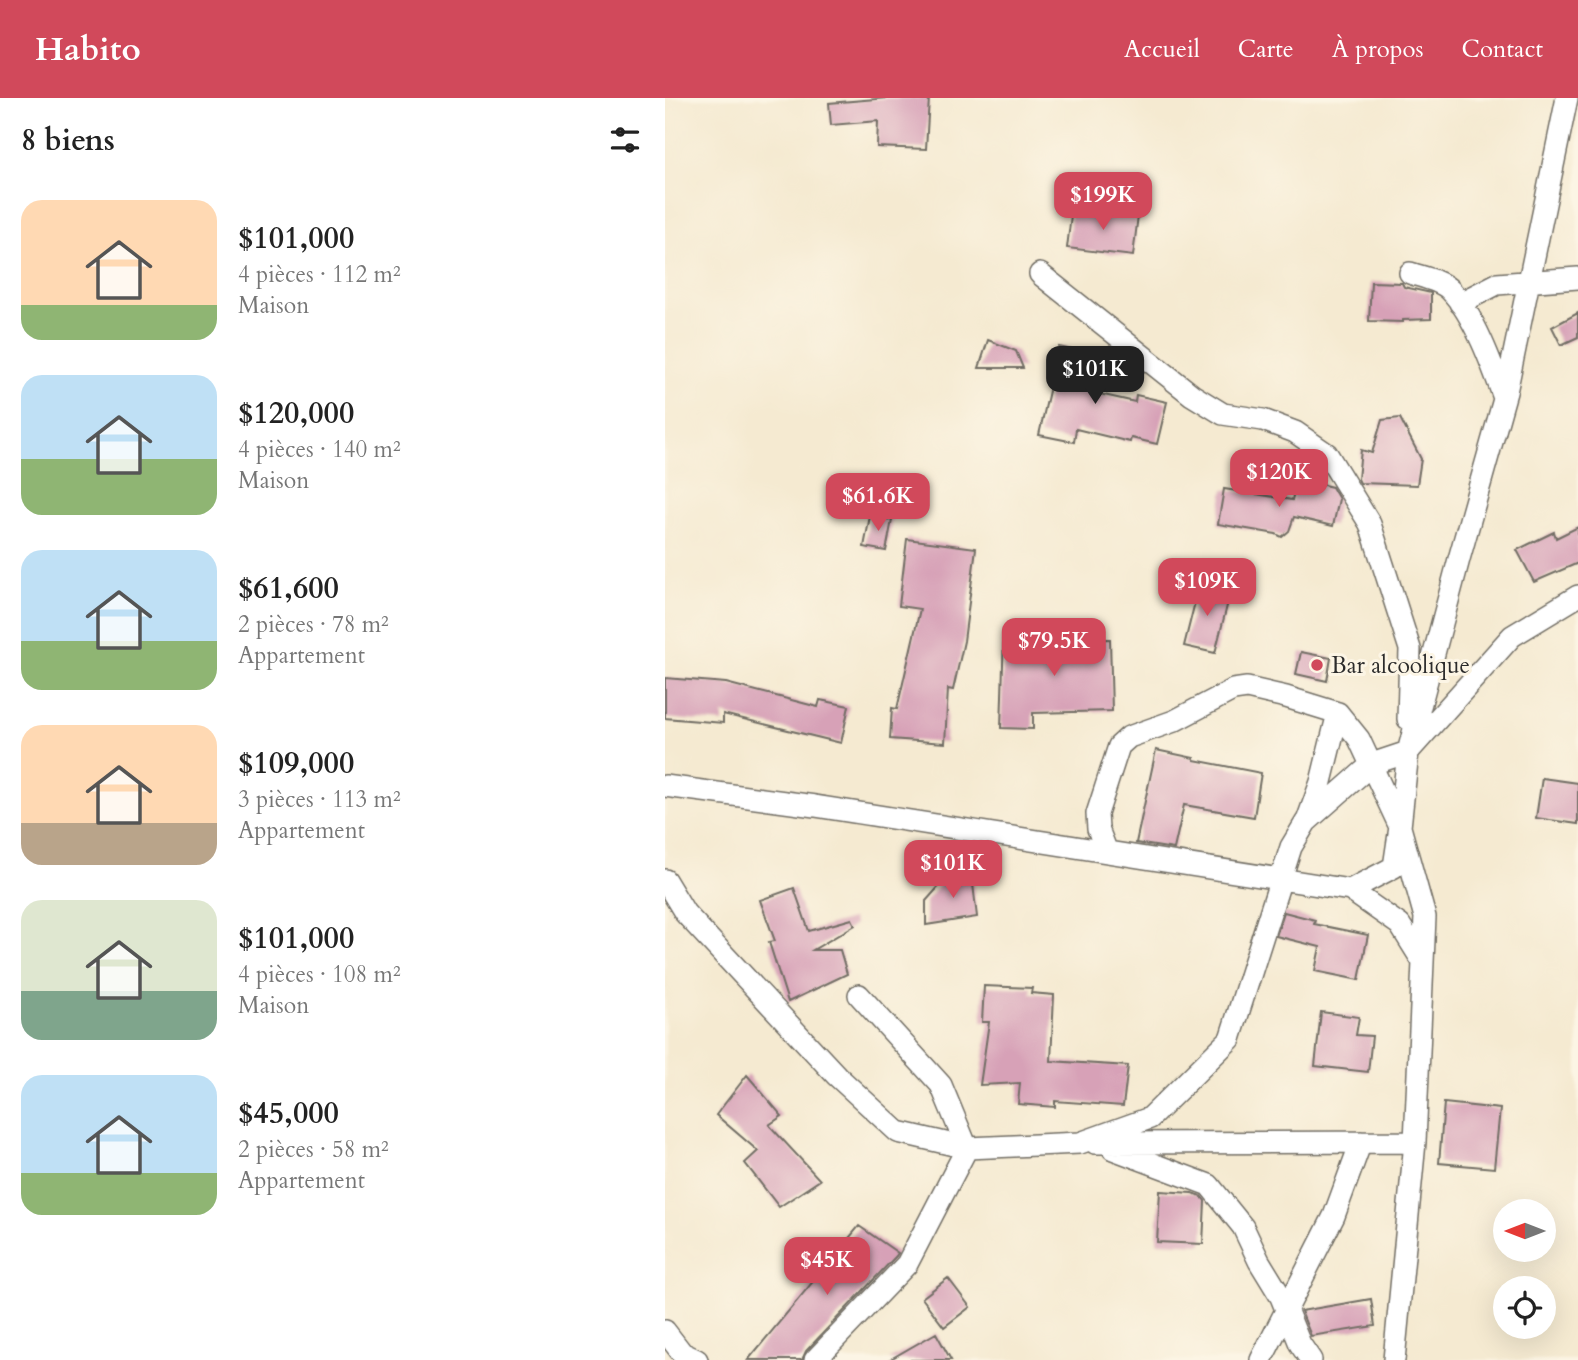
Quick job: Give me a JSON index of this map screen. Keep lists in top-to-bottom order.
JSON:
{
  "places": ["Bar alcoolique"],
  "north": "left",
  "page": {
    "header": "Habito",
    "nav": [
      "Accueil",
      "Carte",
      "À propos",
      "Contact"
    ],
    "heading": "8 biens",
    "price": [
      "$199K",
      "$101K",
      "$120K",
      "$61.6K",
      "$109K",
      "$79.5K",
      "$101K",
      "$45K"
    ],
    "list": [
      {
        "name": "$101,000",
        "note": "4 pièces · 112 m² · Maison"
      },
      {
        "name": "$120,000",
        "note": "4 pièces · 140 m² · Maison"
      },
      {
        "name": "$61,600",
        "note": "2 pièces · 78 m² · Appartement"
      },
      {
        "name": "$109,000",
        "note": "3 pièces · 113 m² · Appartement"
      },
      {
        "name": "$101,000",
        "note": "4 pièces · 108 m² · Maison"
      },
      {
        "name": "$45,000",
        "note": "2 pièces · 58 m² · Appartement"
      }
    ]
  }
}
